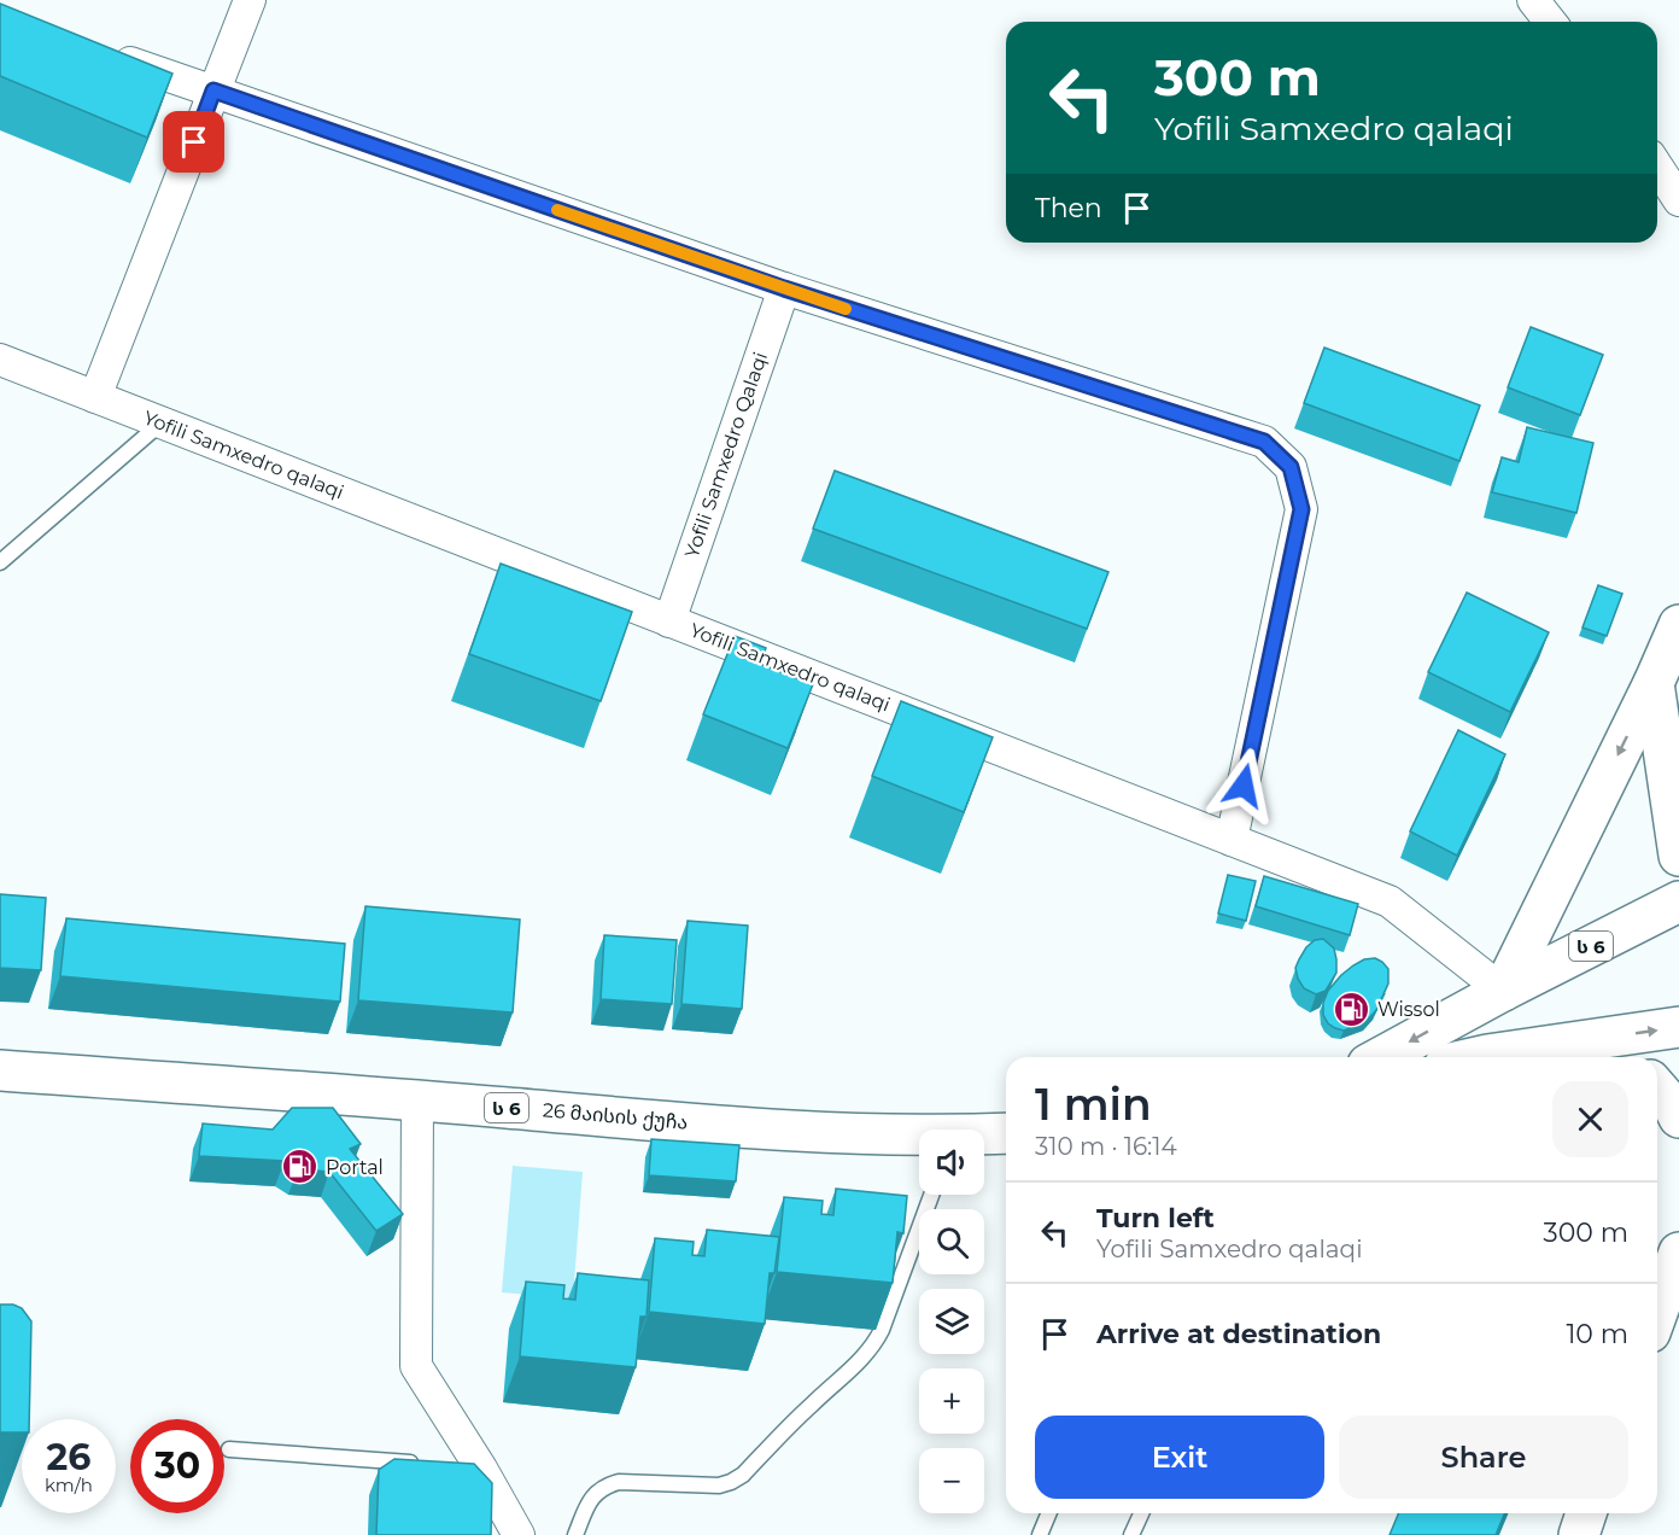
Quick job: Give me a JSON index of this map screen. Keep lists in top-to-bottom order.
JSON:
{
  "streets": {
    "main road": ["ს 6", "26 მაისის ქუჩა"],
    "street": ["Yofili Samxedro qalaqi", "Yofili Samxedro Qalaqi"]
  },
  "crossings": [
    ["Yofili Samxedro qalaqi", "Yofili Samxedro Qalaqi"],
    ["Yofili Samxedro qalaqi", "ს 6"]
  ],
  "places": {
    "fuel station": ["Wissol", "Portal"]
  },
  "page": {
    "turn": ["300 m", "Yofili Samxedro qalaqi"],
    "then": "Then",
    "heading": ["1 min", "310 m · 16:14"],
    "map_buttons": ["+", "−"],
    "list": [
      {
        "name": "Turn left",
        "note": "Yofili Samxedro qalaqi",
        "value": "300 m"
      },
      {
        "name": "Arrive at destination",
        "value": "10 m"
      }
    ],
    "buttons": ["Exit", "Share"],
    "speed": "26 km/h",
    "limit": "30"
  }
}
